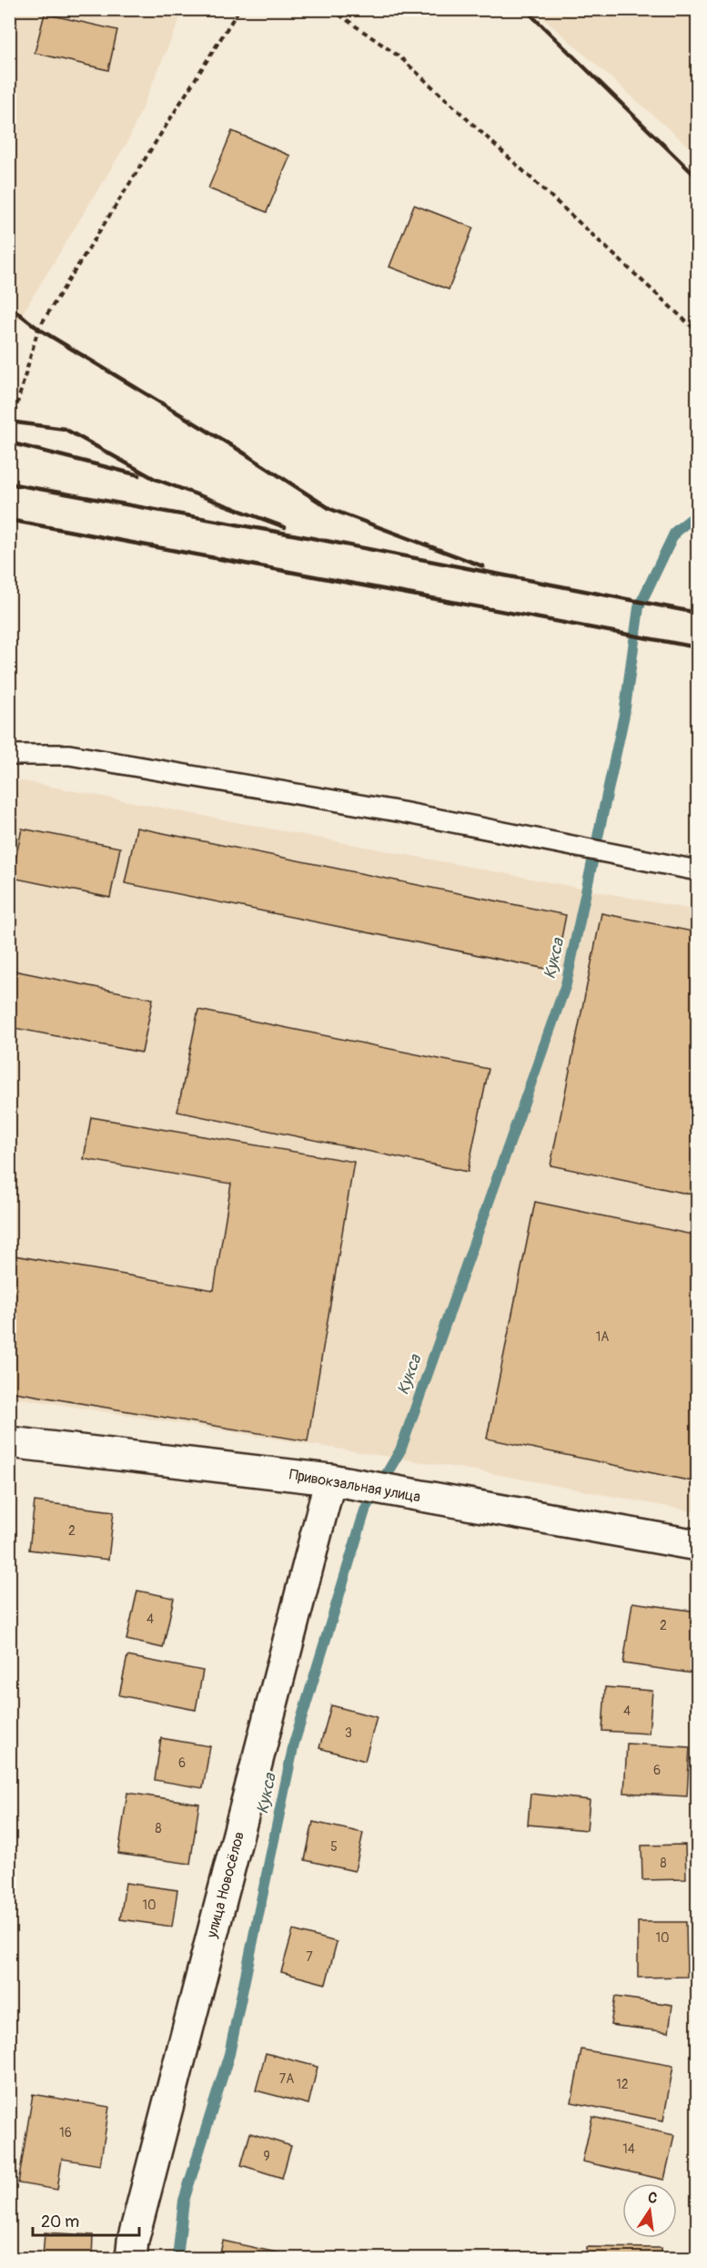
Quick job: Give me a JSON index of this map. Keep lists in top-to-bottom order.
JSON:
{
  "streets": {
    "street": ["Привокзальная улица", "улица Новосёлов"]
  },
  "crossings": [
    ["Привокзальная улица", "улица Новосёлов"]
  ],
  "water": ["Кукса"],
  "house_numbers": [
    "1А",
    "2",
    "4",
    "2",
    "4",
    "3",
    "6",
    "6",
    "8",
    "5",
    "8",
    "10",
    "10",
    "7",
    "7А",
    "12",
    "16",
    "14",
    "9"
  ],
  "scale_bar": "20 m",
  "north": "top"
}
